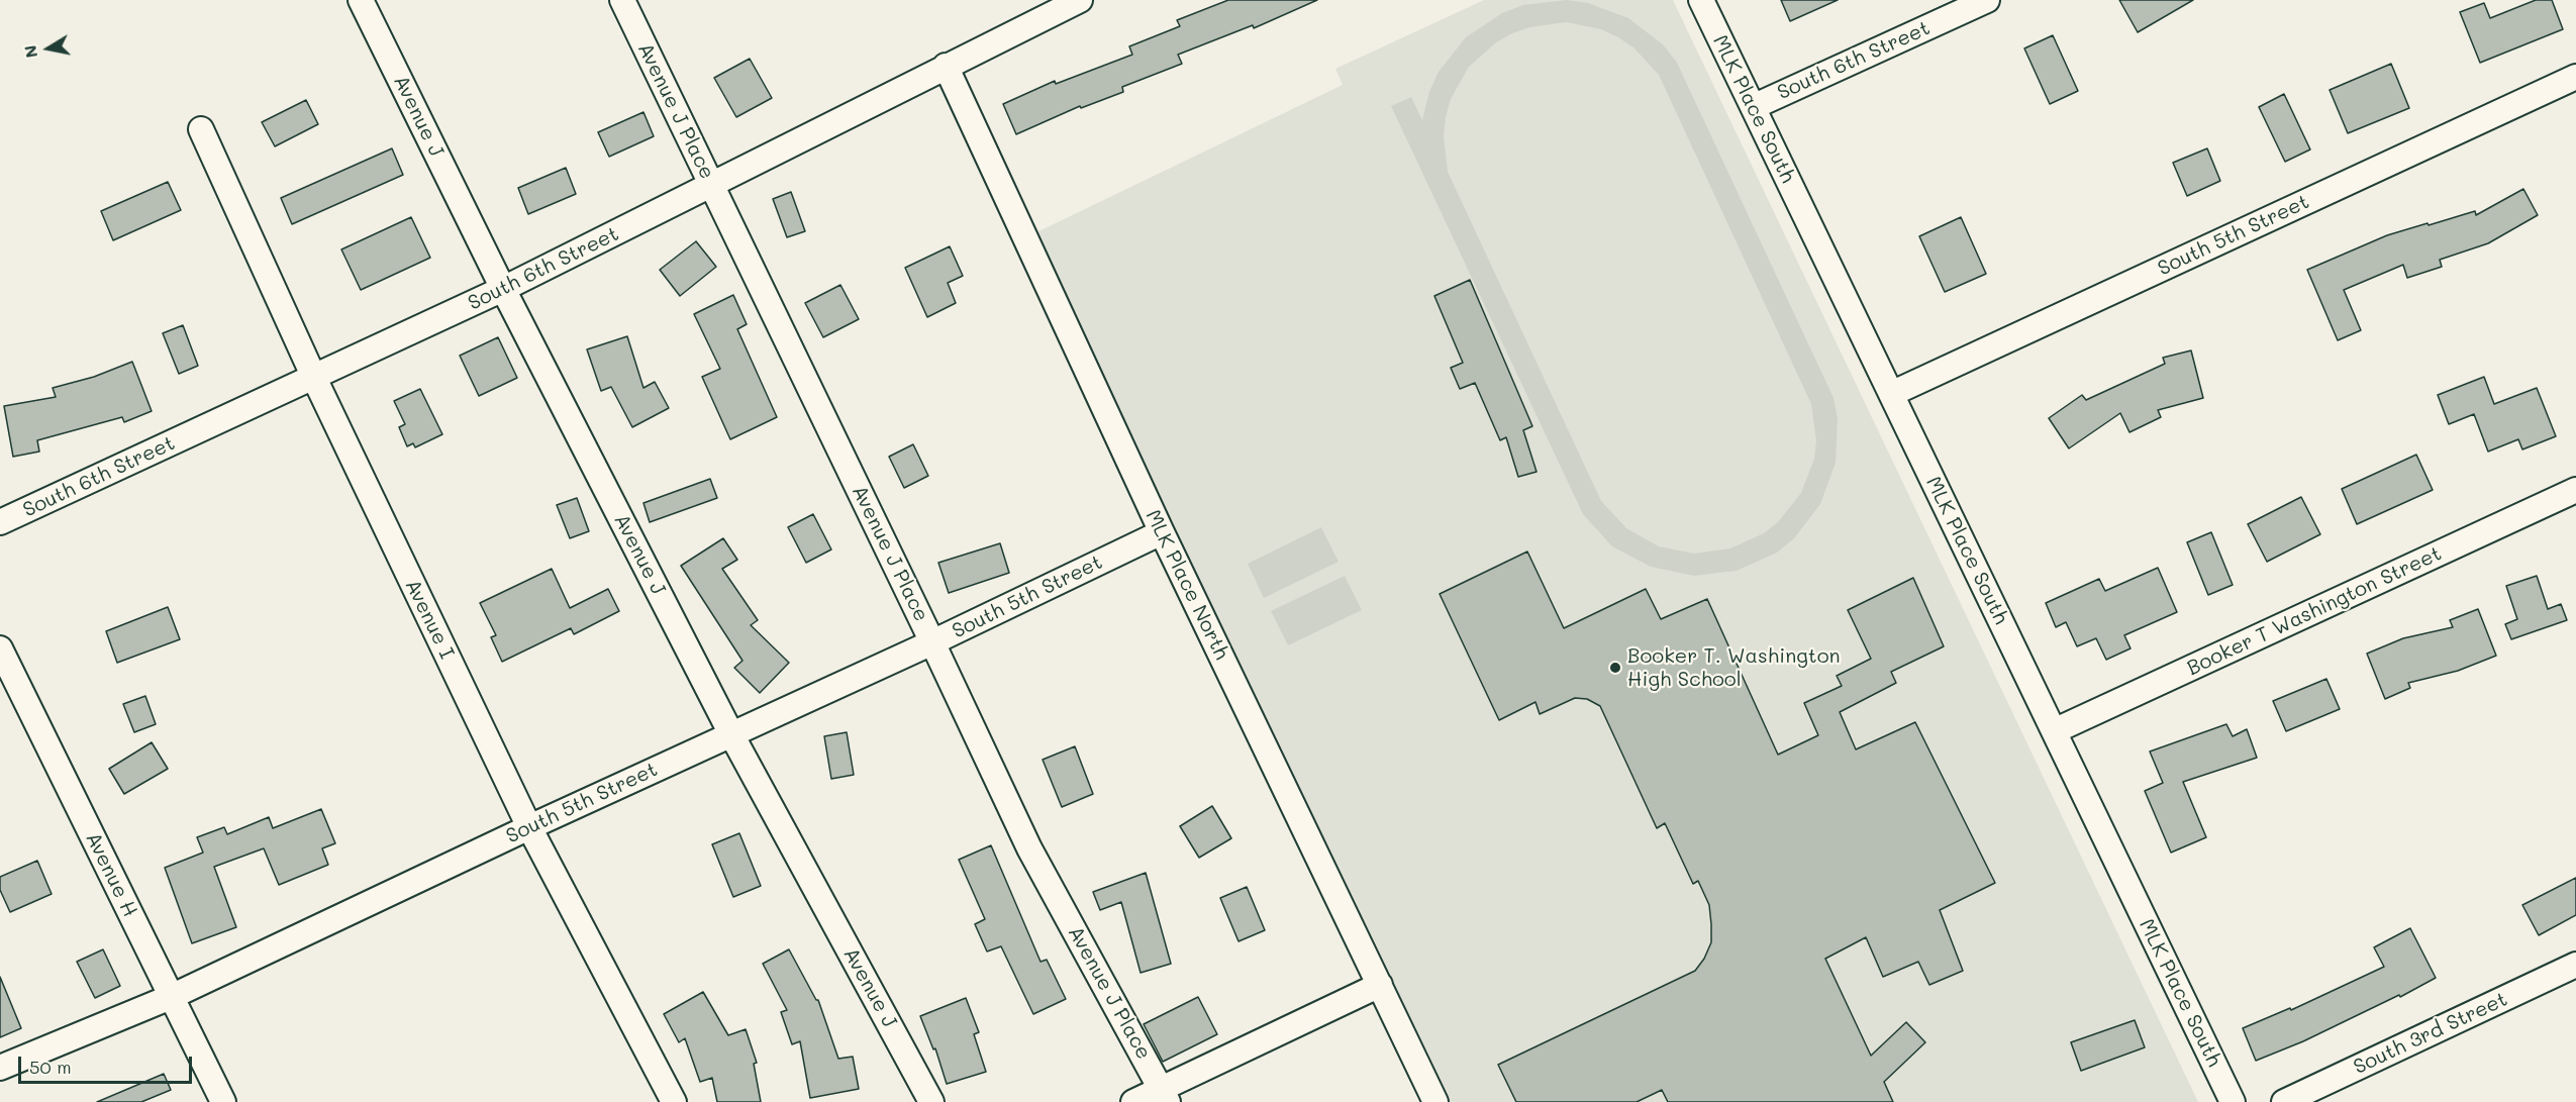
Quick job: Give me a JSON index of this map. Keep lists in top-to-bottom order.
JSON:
{
  "streets": {
    "street": [
      "South 6th Street",
      "MLK Place South",
      "Avenue J Place",
      "Avenue J",
      "South 5th Street",
      "MLK Place North",
      "Booker T Washington Street",
      "Avenue I",
      "Avenue H",
      "South 3rd Street"
    ]
  },
  "crossings": [
    ["South 6th Street", "MLK Place South"],
    ["South 6th Street", "Avenue J Place"],
    ["South 6th Street", "Avenue J"],
    ["South 6th Street", "MLK Place North"],
    ["South 6th Street", "Avenue I"],
    ["MLK Place South", "South 5th Street"],
    ["MLK Place South", "Booker T Washington Street"],
    ["Avenue J Place", "South 5th Street"],
    ["Avenue J", "South 5th Street"],
    ["South 5th Street", "MLK Place North"],
    ["South 5th Street", "Avenue I"],
    ["South 5th Street", "Avenue H"]
  ],
  "places": ["Booker T. Washington High School"],
  "scale_bar": "50 m",
  "north": "left"
}
